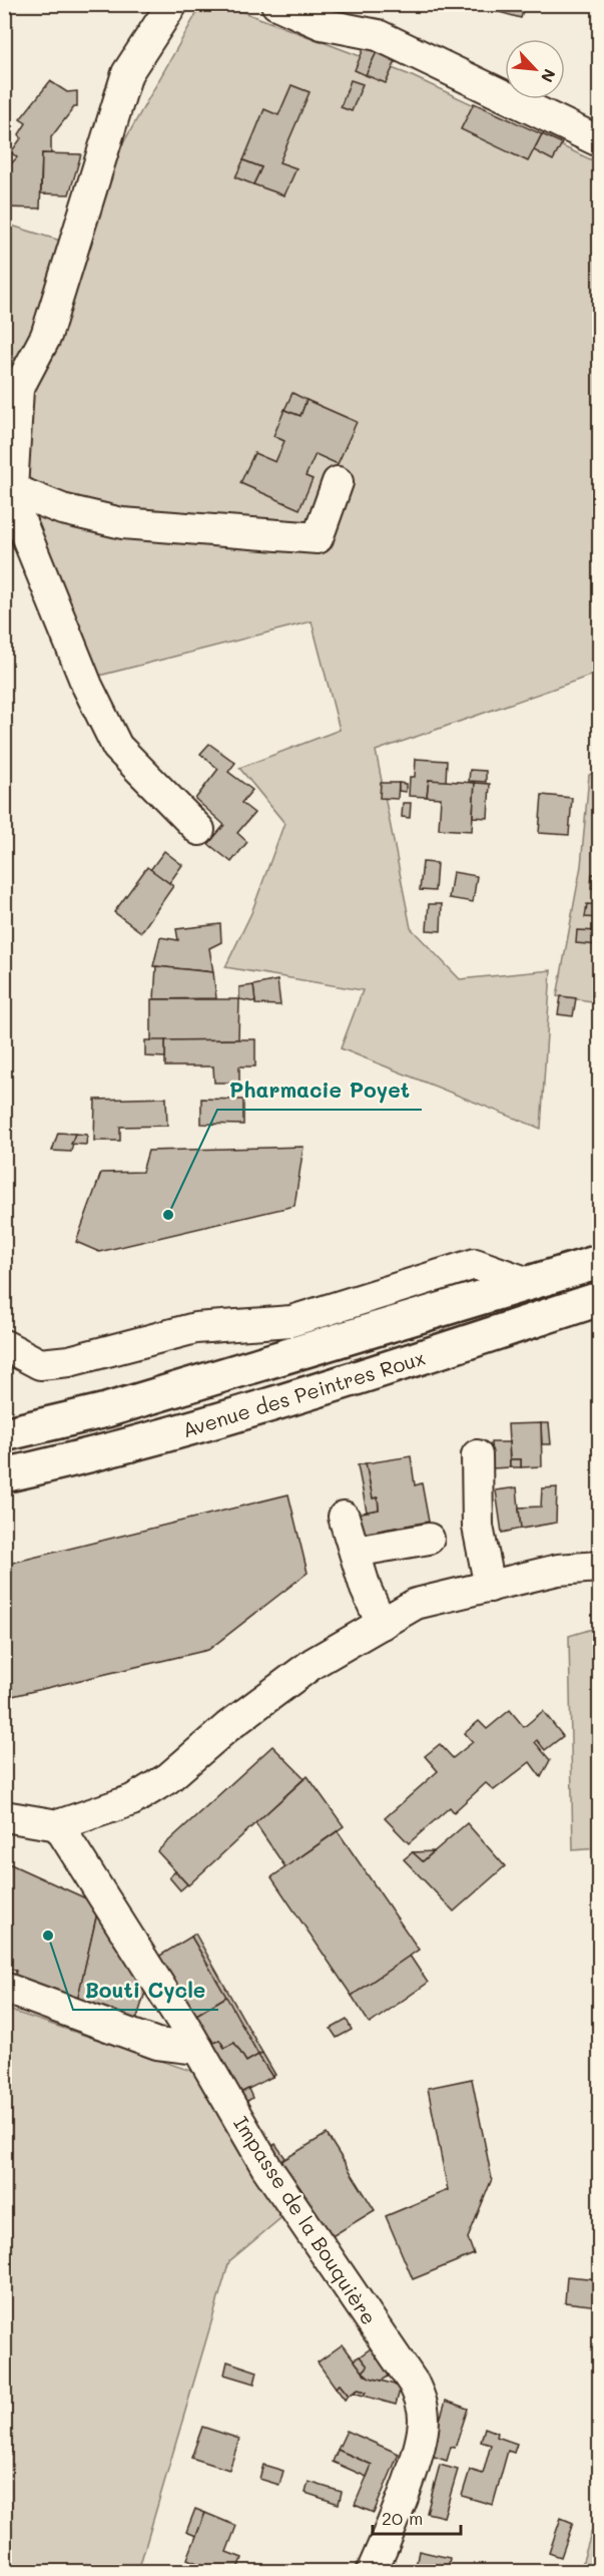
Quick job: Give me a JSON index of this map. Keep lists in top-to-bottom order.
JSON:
{
  "streets": {
    "main road": ["Avenue des Peintres Roux"],
    "street": ["Impasse de la Bouquière"]
  },
  "places": ["Pharmacie Poyet", "Bouti Cycle"],
  "scale_bar": "20 m",
  "north": "bottom right"
}
